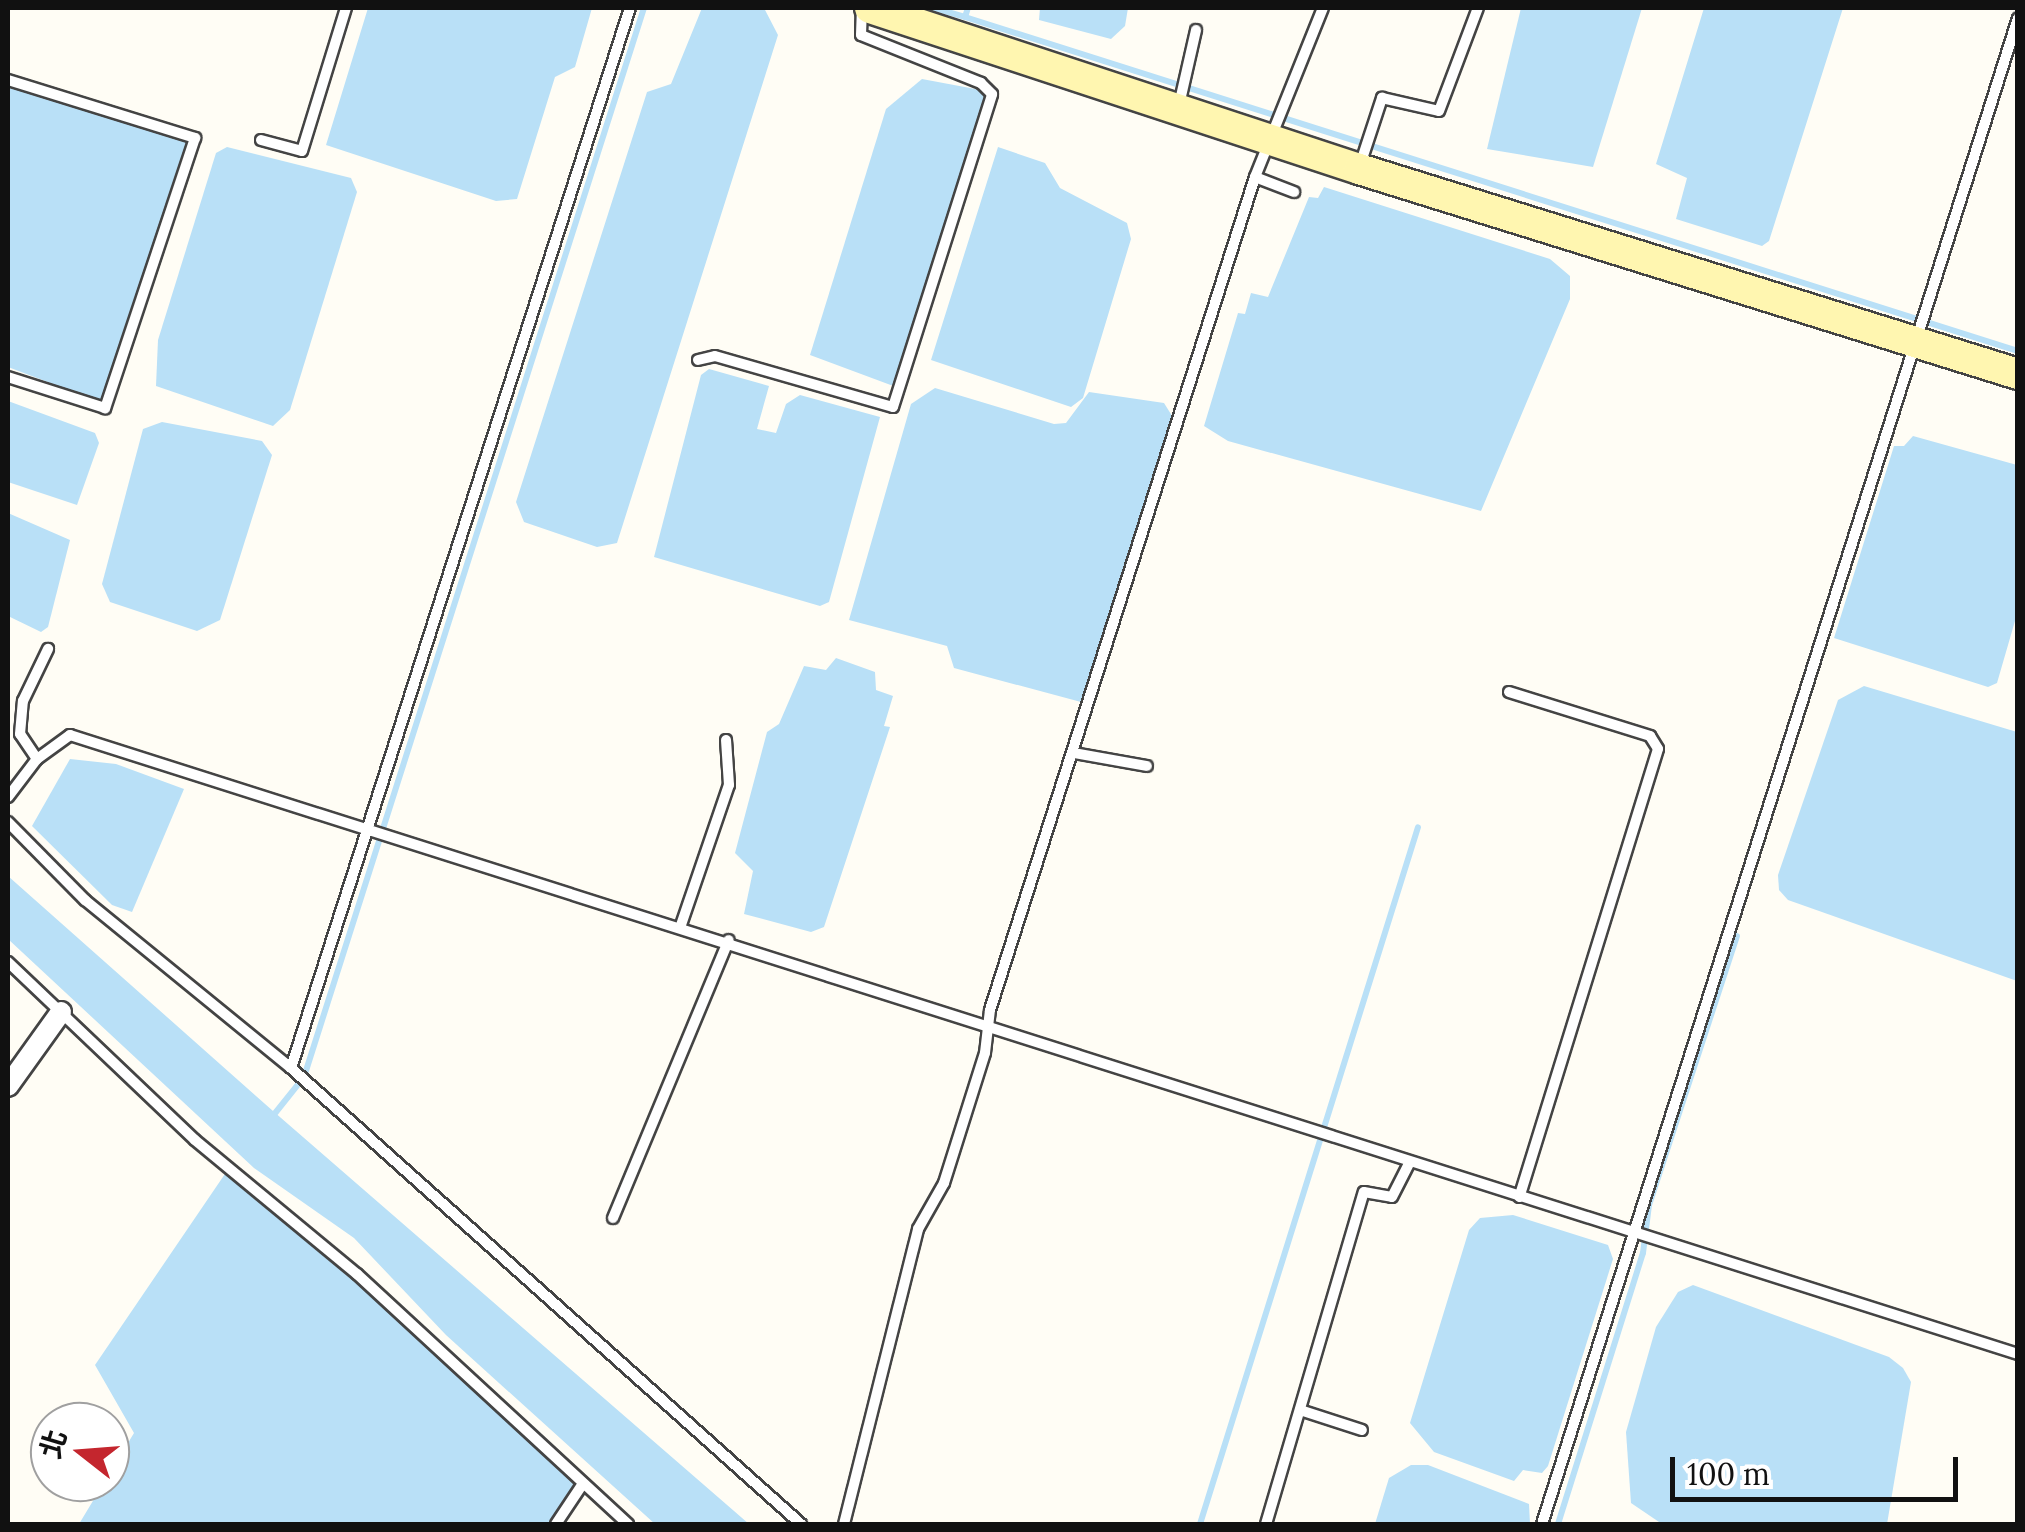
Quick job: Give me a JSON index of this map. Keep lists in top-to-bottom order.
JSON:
{
  "scale_bar": "100 m",
  "north": "left"
}
